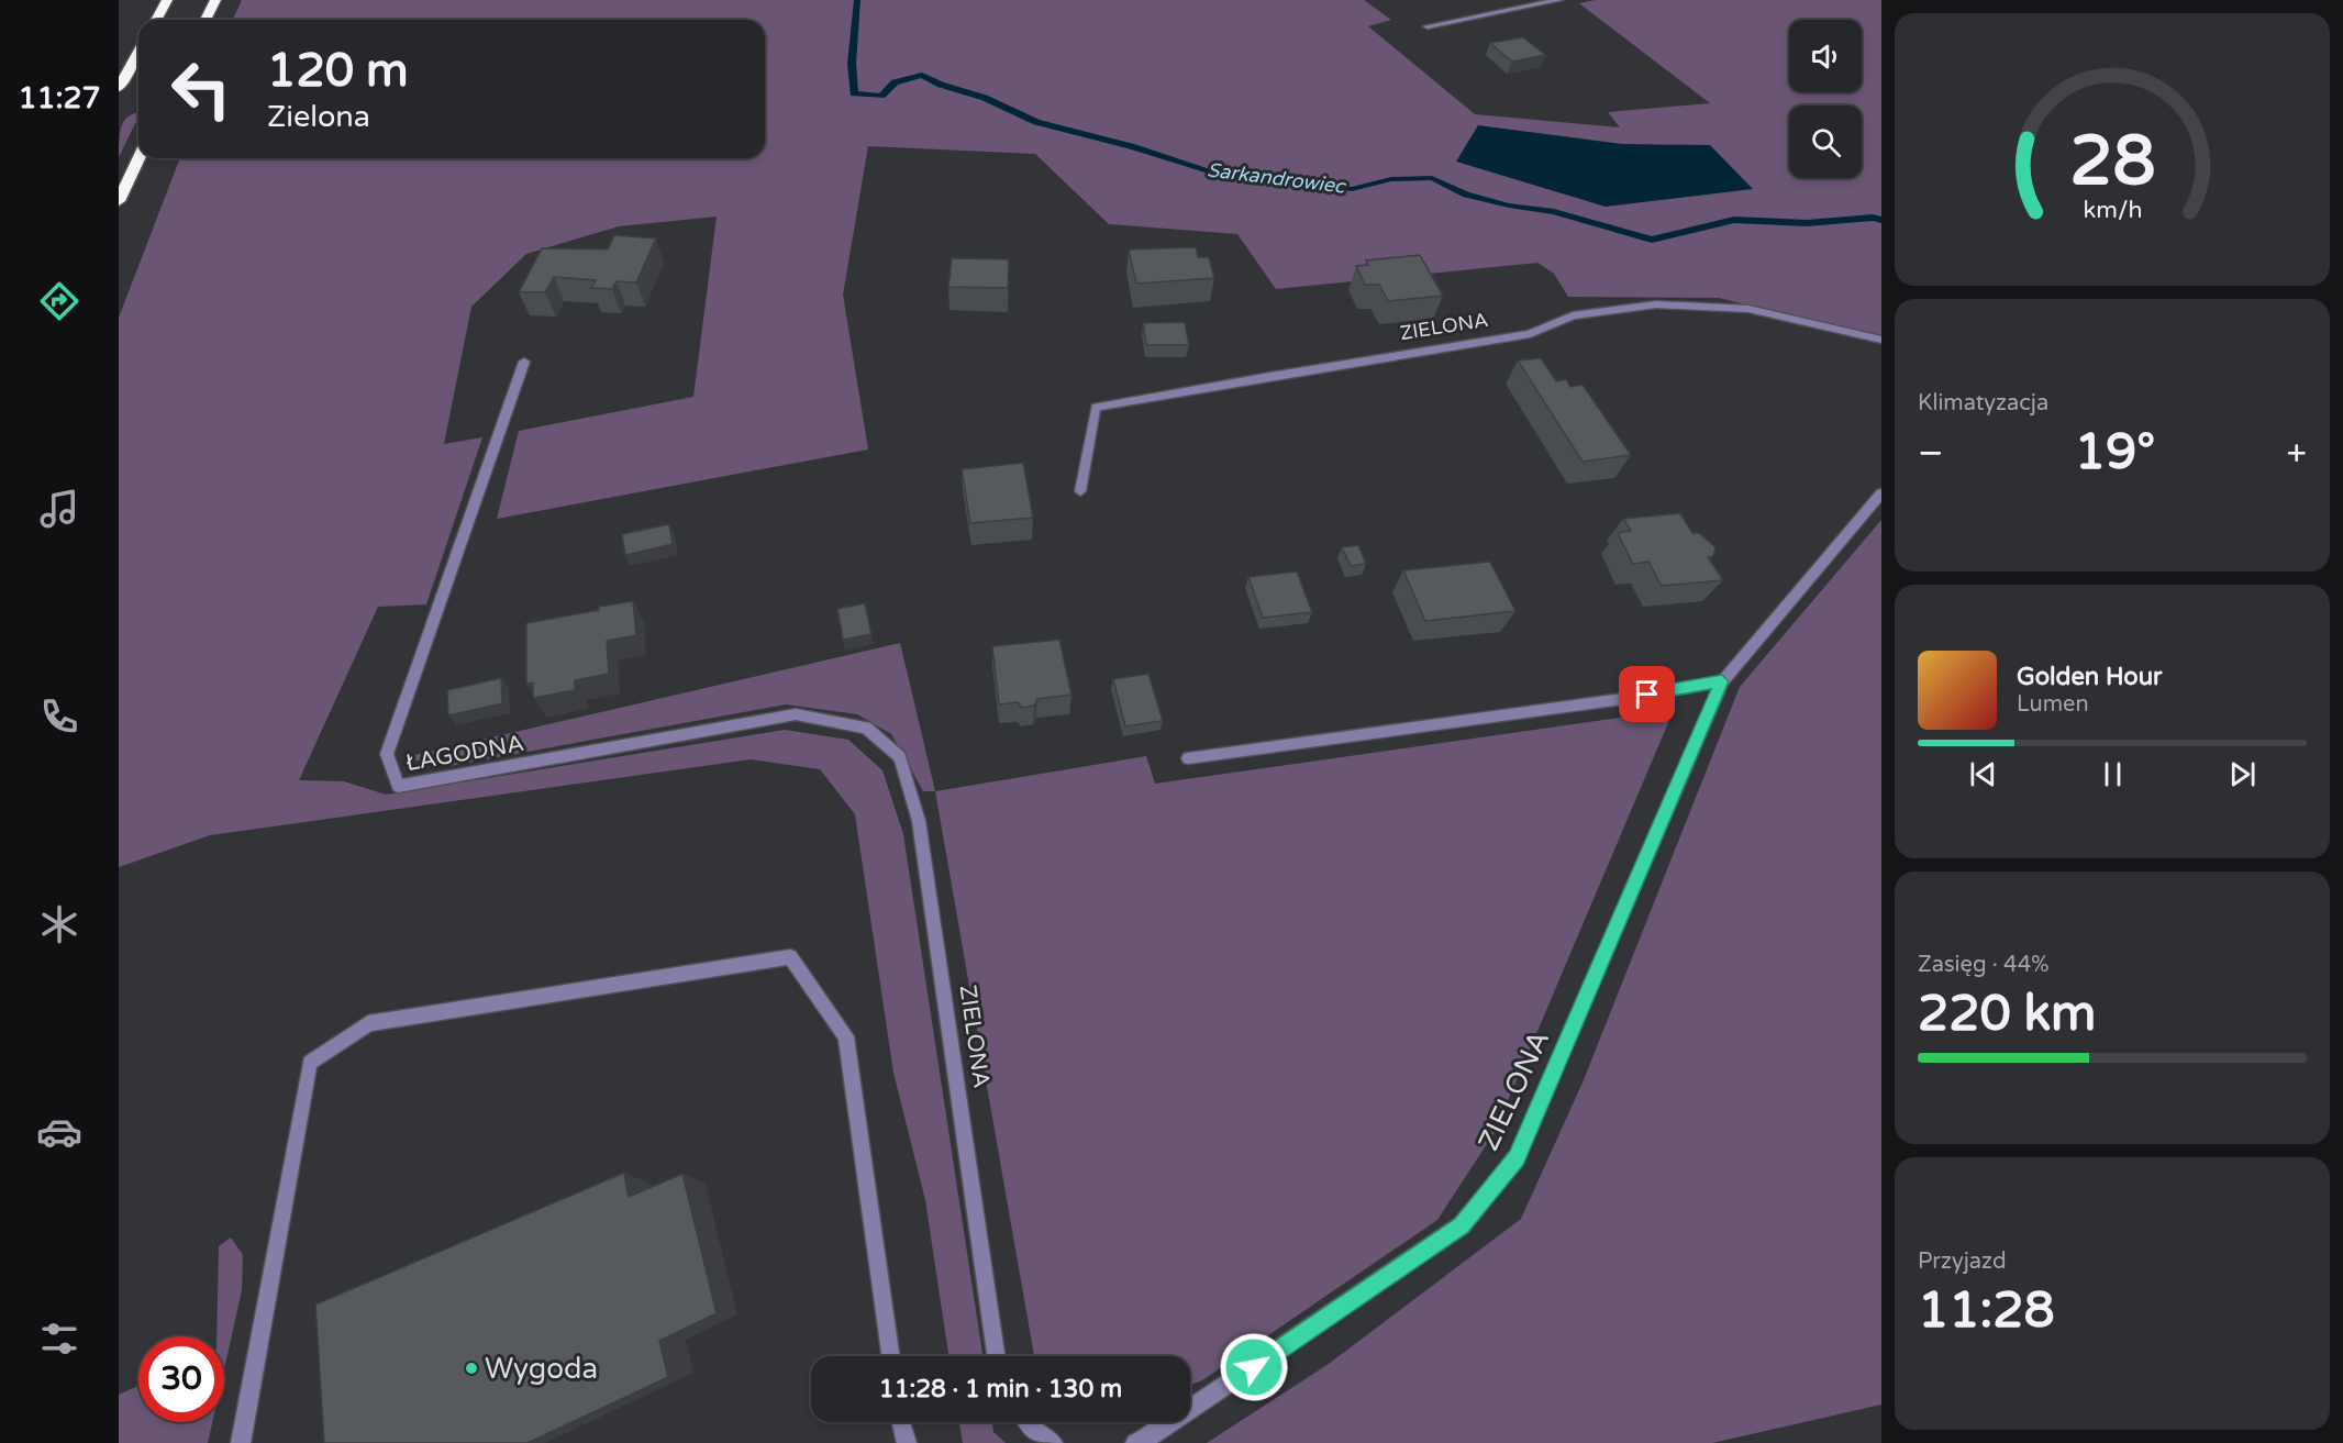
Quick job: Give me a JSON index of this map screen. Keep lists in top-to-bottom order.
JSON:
{
  "streets": {
    "street": ["ZIELONA", "ŁAGODNA"]
  },
  "crossings": [
    ["ZIELONA", "ŁAGODNA"]
  ],
  "water": ["Sarkandrowiec"],
  "places": ["Wygoda"],
  "page": {
    "tabs": "11:27",
    "turn": ["120 m", "Zielona"],
    "tile": [
      "Klimatyzacja",
      ["Zasięg · 44%", "220 km"],
      ["Przyjazd", "11:28"]
    ],
    "heat": ["−", "19°", "+"],
    "song": ["Golden Hour", "Lumen"],
    "limit": "30",
    "trip": "11:28 · 1 min · 130 m",
    "gauge": ["28", "km/h"]
  }
}
